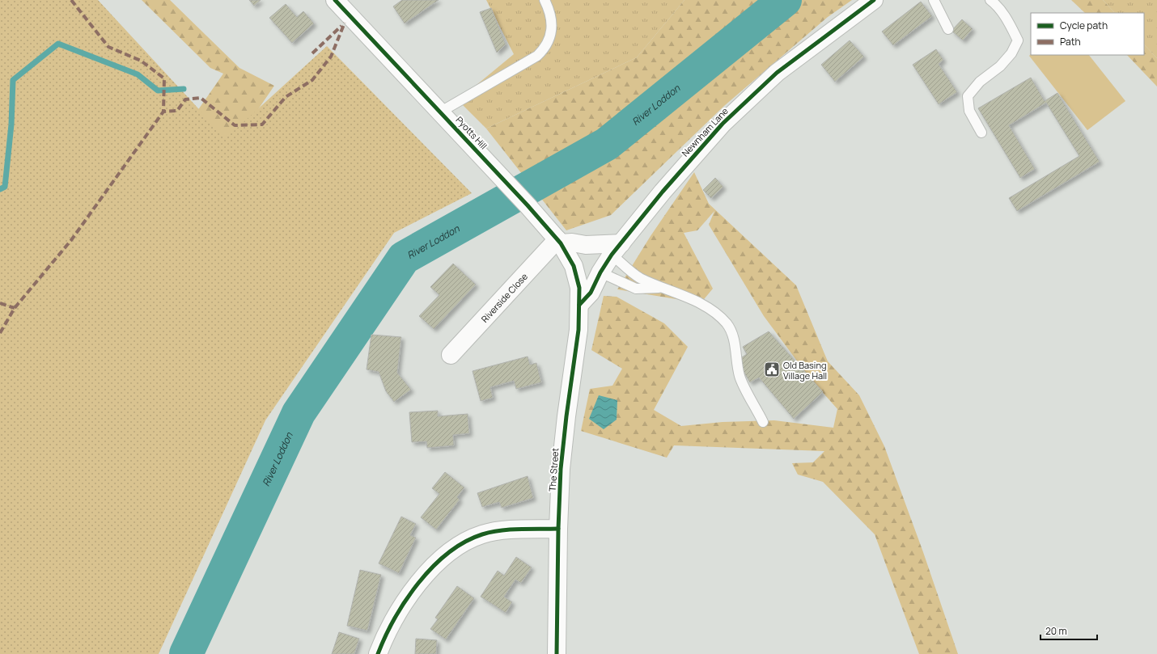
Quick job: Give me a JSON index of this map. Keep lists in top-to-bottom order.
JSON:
{
  "streets": {
    "street": [
      "Newnham Lane",
      "Pyotts Hill",
      "Riverside Close",
      "The Street"
    ]
  },
  "crossings": [
    ["Newnham Lane", "Pyotts Hill"],
    ["Newnham Lane", "The Street"],
    ["Pyotts Hill", "Riverside Close"],
    ["Pyotts Hill", "The Street"]
  ],
  "water": ["River Loddon"],
  "places": {
    "public building": ["Old Basing Village Hall"]
  },
  "legend": ["Cycle path", "Path"],
  "scale_bar": "20 m"
}
